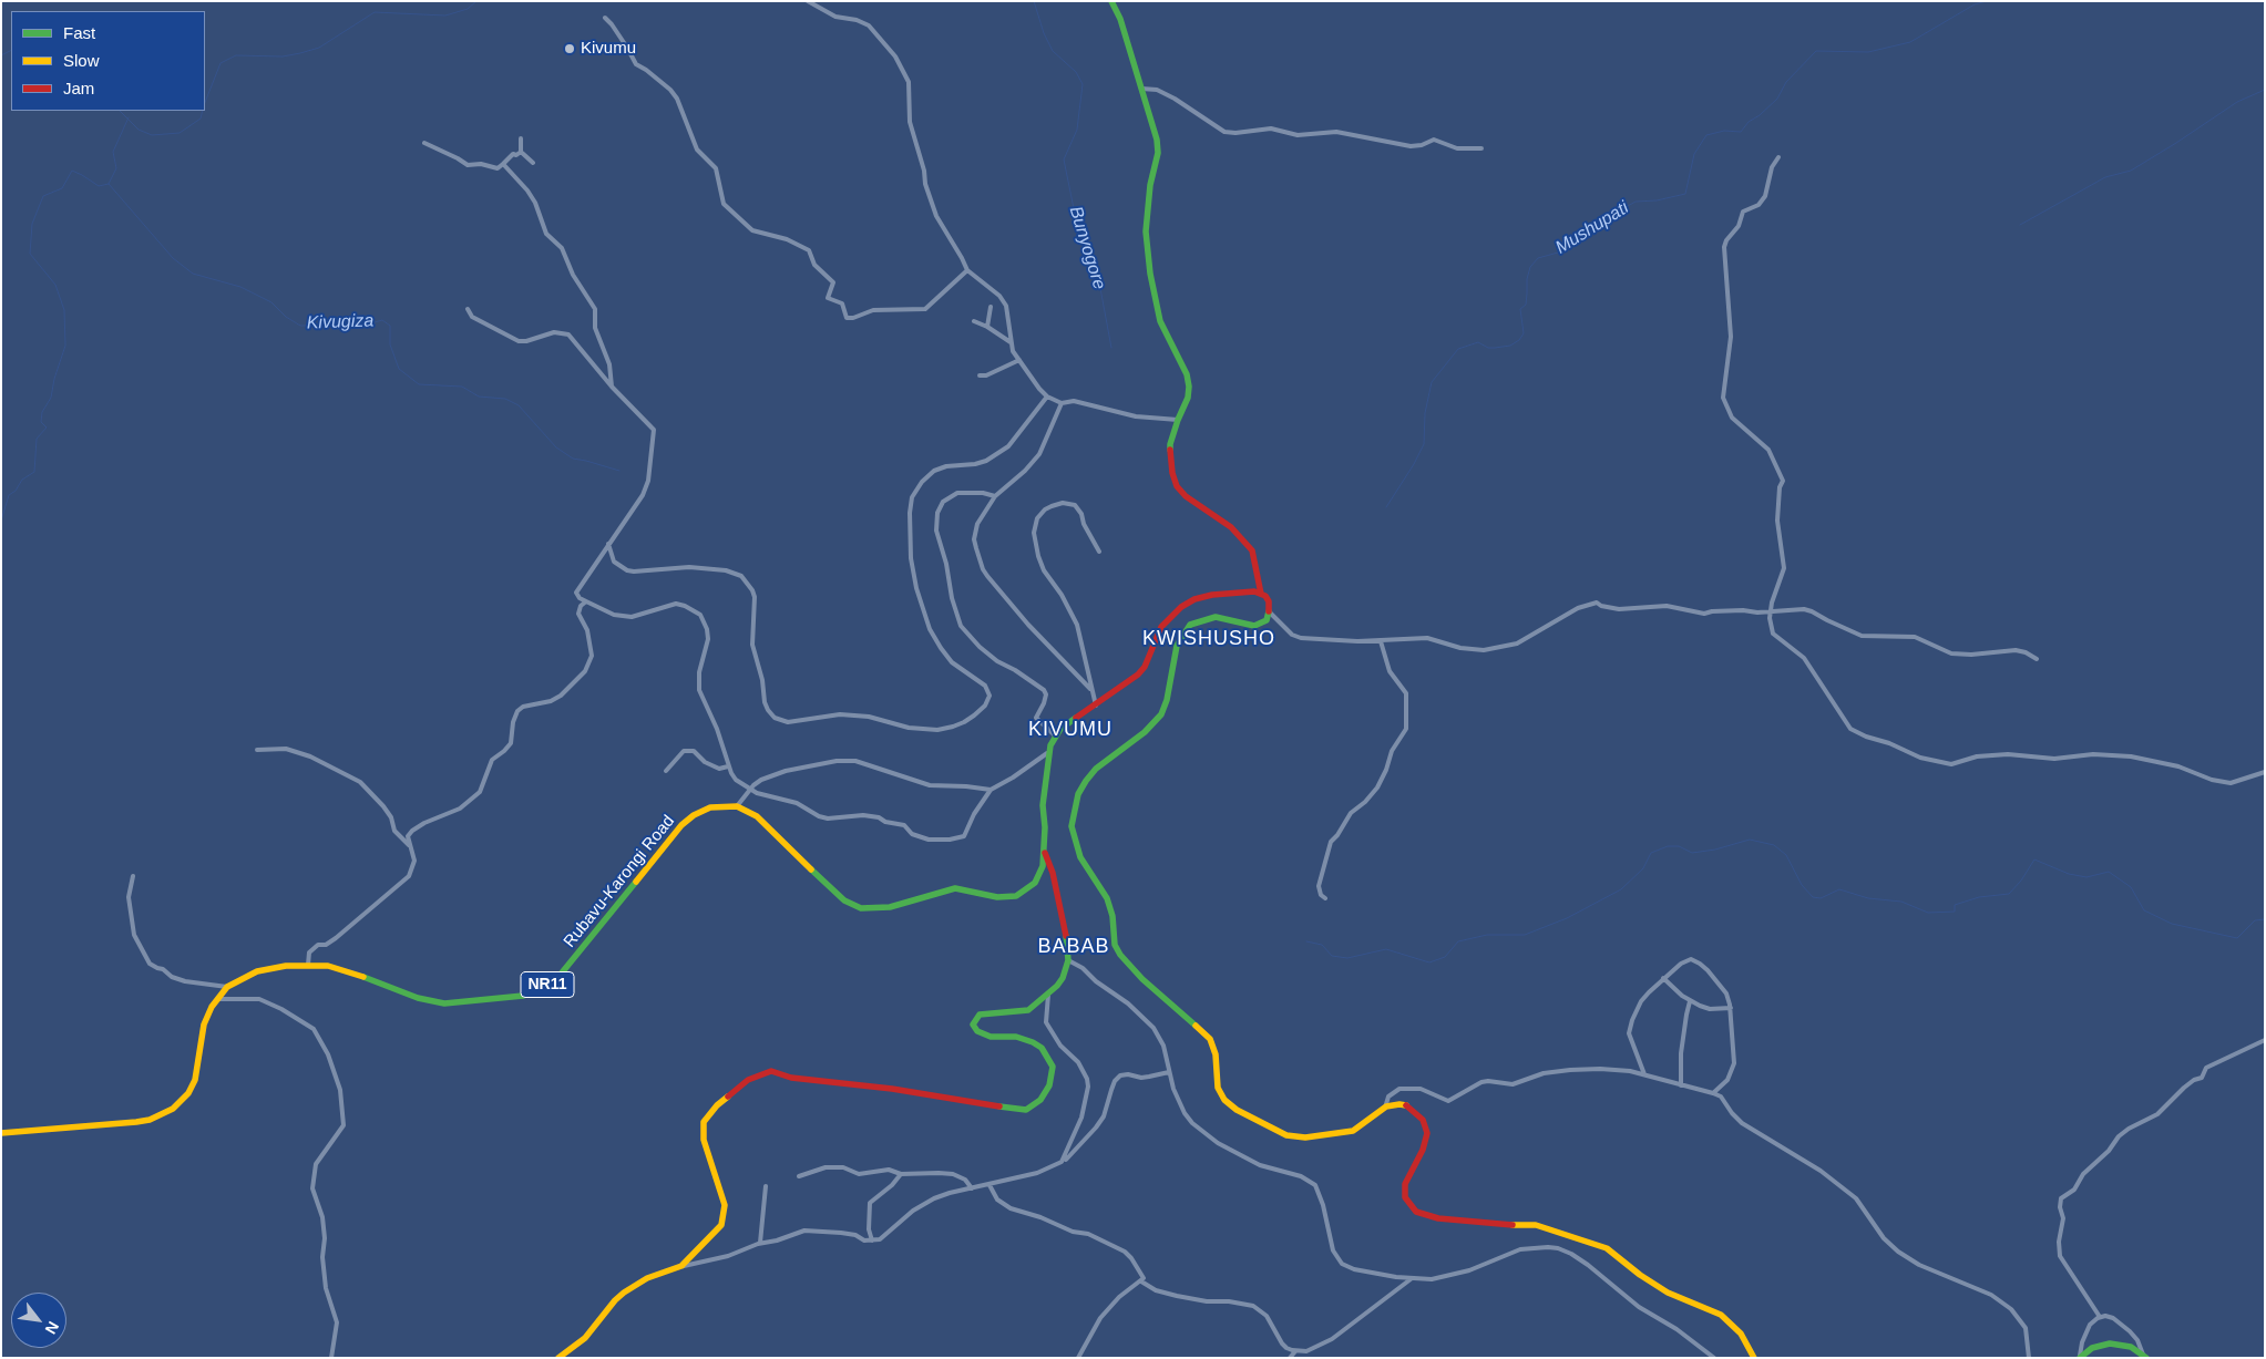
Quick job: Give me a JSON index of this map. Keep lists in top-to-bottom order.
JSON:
{
  "streets": {
    "main road": ["Rubavu-Karongi Road", "NR11"]
  },
  "districts": ["KWISHUSHO", "KIVUMU", "BABAB"],
  "water": ["Mushupati", "Bunyogore", "Kivugiza"],
  "places": ["Kivumu"],
  "legend": ["Fast", "Slow", "Jam"],
  "north": "bottom right"
}
